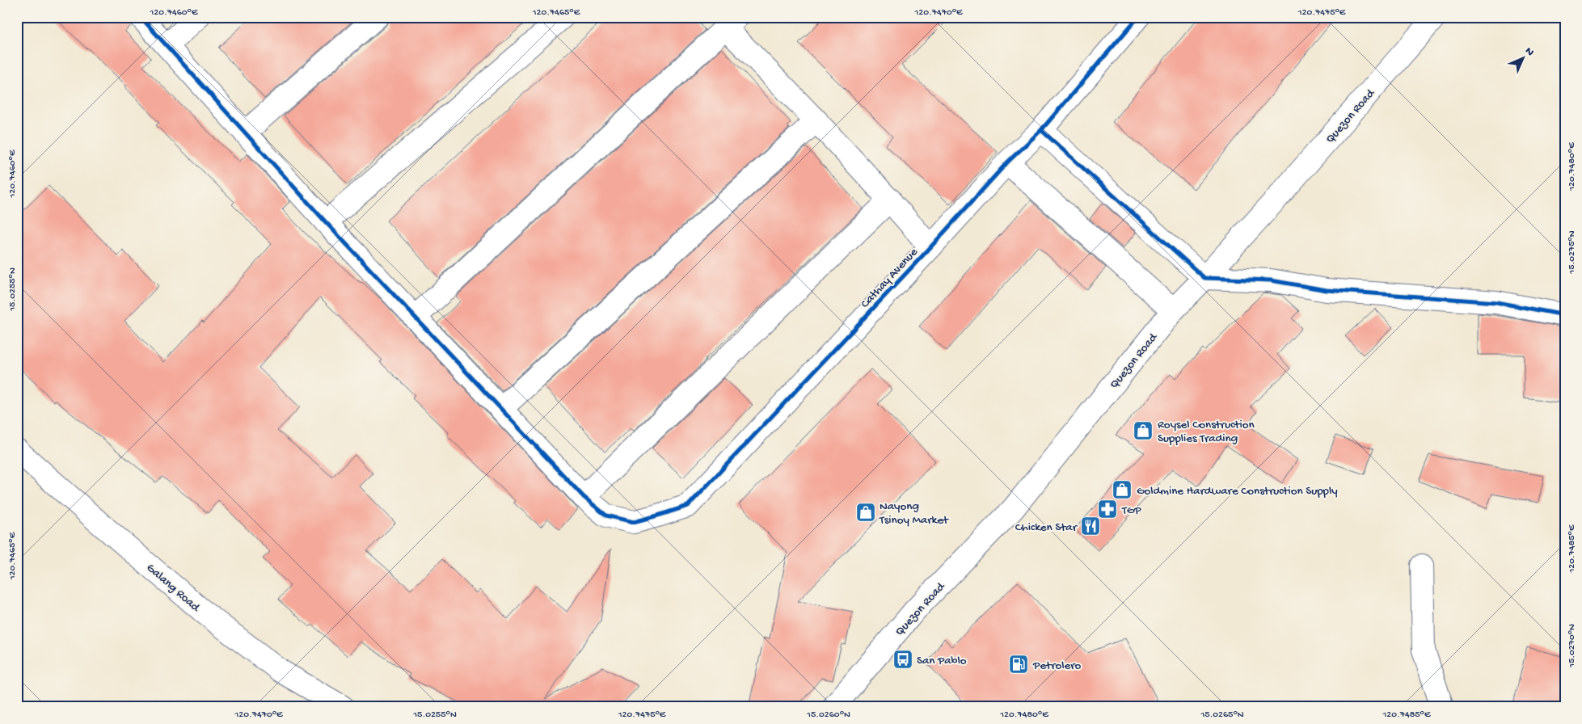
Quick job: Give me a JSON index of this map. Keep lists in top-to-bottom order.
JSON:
{
  "streets": {
    "street": ["Quezon Road", "Cathay Avenue", "Galang Road"]
  },
  "places": {
    "shop": ["Roysel Construction Supplies Trading", "Goldmine Hardware Construction Supply", "Nayong Tsinoy Market"],
    "pharmacy": ["TGP"],
    "restaurant": ["Chicken Star"],
    "bus stop": ["San Pablo"],
    "fuel station": ["Petrolero"]
  },
  "north": "top right",
  "coordinates": [
    "120.7460°E",
    "120.7465°E",
    "120.7470°E",
    "120.7475°E",
    "120.7480°E",
    "15.0275°N",
    "15.0255°N",
    "120.7485°E",
    "15.0270°N",
    "15.0260°N",
    "15.0265°N"
  ]
}
